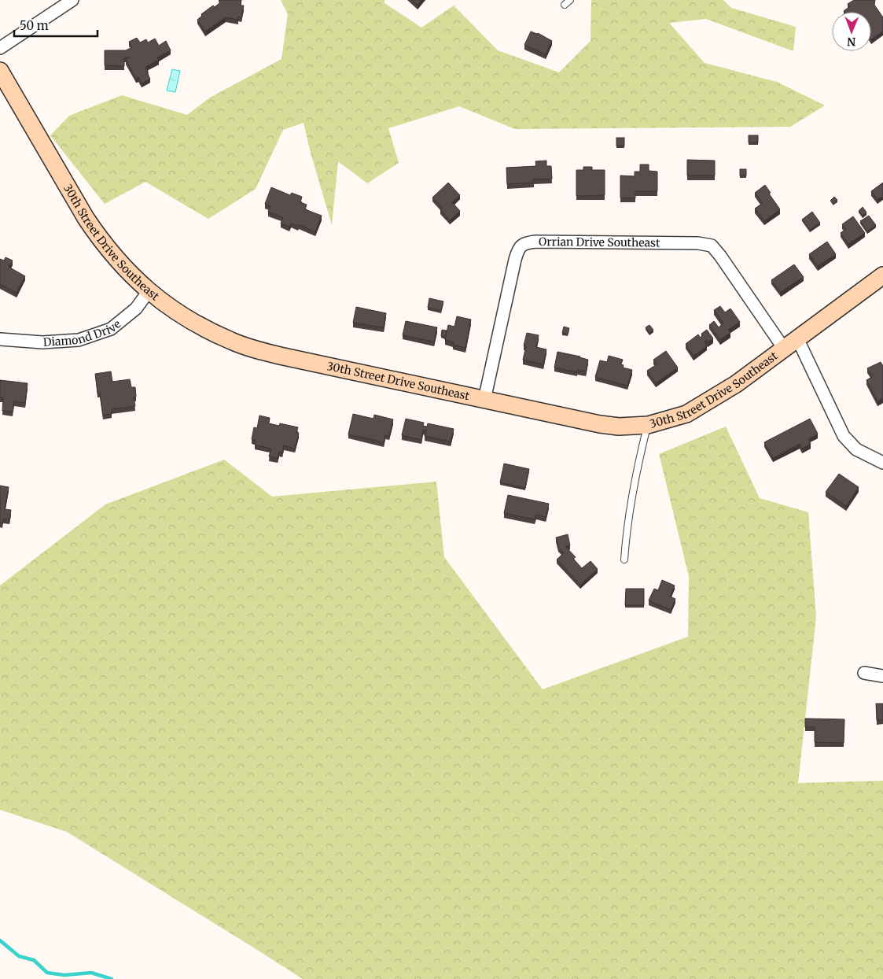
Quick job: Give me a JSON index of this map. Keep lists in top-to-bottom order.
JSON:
{
  "streets": {
    "main road": ["30th Street Drive Southeast"],
    "street": ["Orrian Drive Southeast", "Diamond Drive"]
  },
  "crossings": [
    ["30th Street Drive Southeast", "Orrian Drive Southeast"],
    ["30th Street Drive Southeast", "Diamond Drive"]
  ],
  "scale_bar": "50 m",
  "north": "bottom"
}
